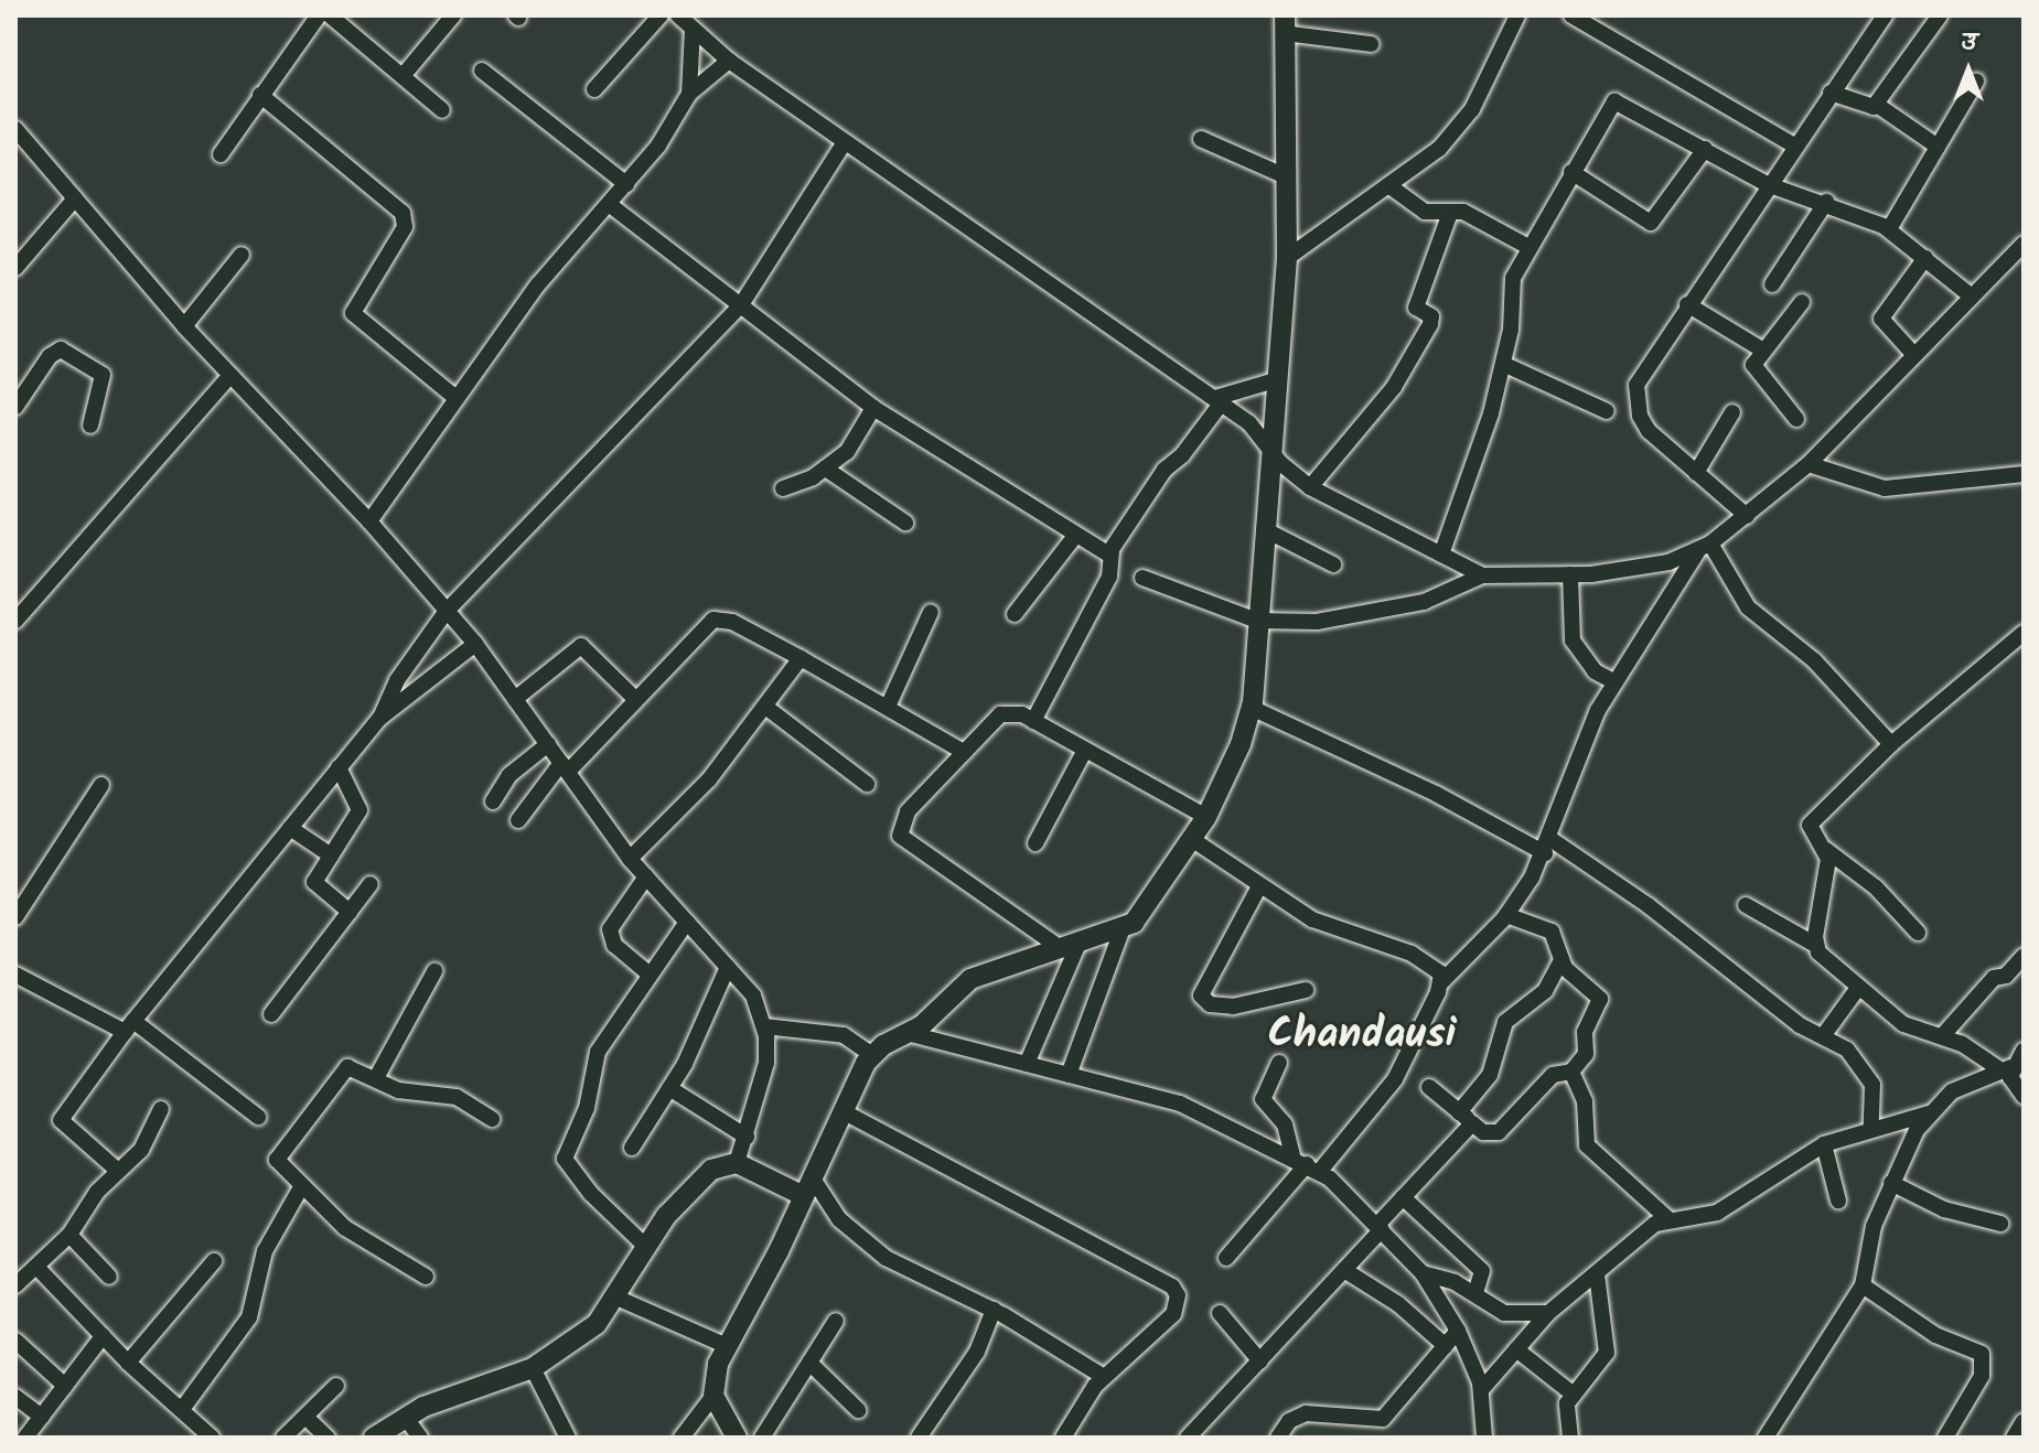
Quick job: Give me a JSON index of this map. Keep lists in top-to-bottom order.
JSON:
{
  "districts": ["Chandausi"],
  "north": "top"
}
